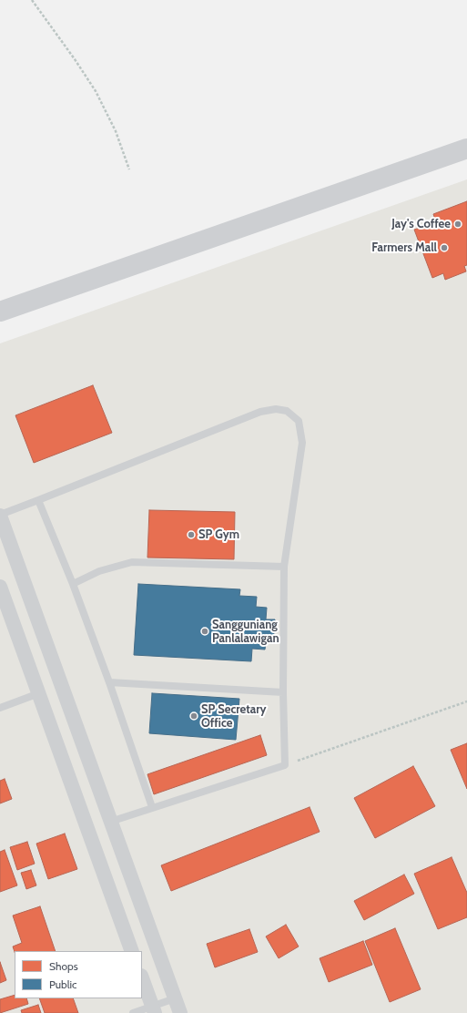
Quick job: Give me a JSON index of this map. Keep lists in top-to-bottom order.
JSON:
{
  "places": [
    "Jay's Coffee",
    "Farmers Mall",
    "SP Gym",
    "Sangguniang Panlalawigan",
    "SP Secretary Office"
  ],
  "legend": ["Shops", "Public"]
}
